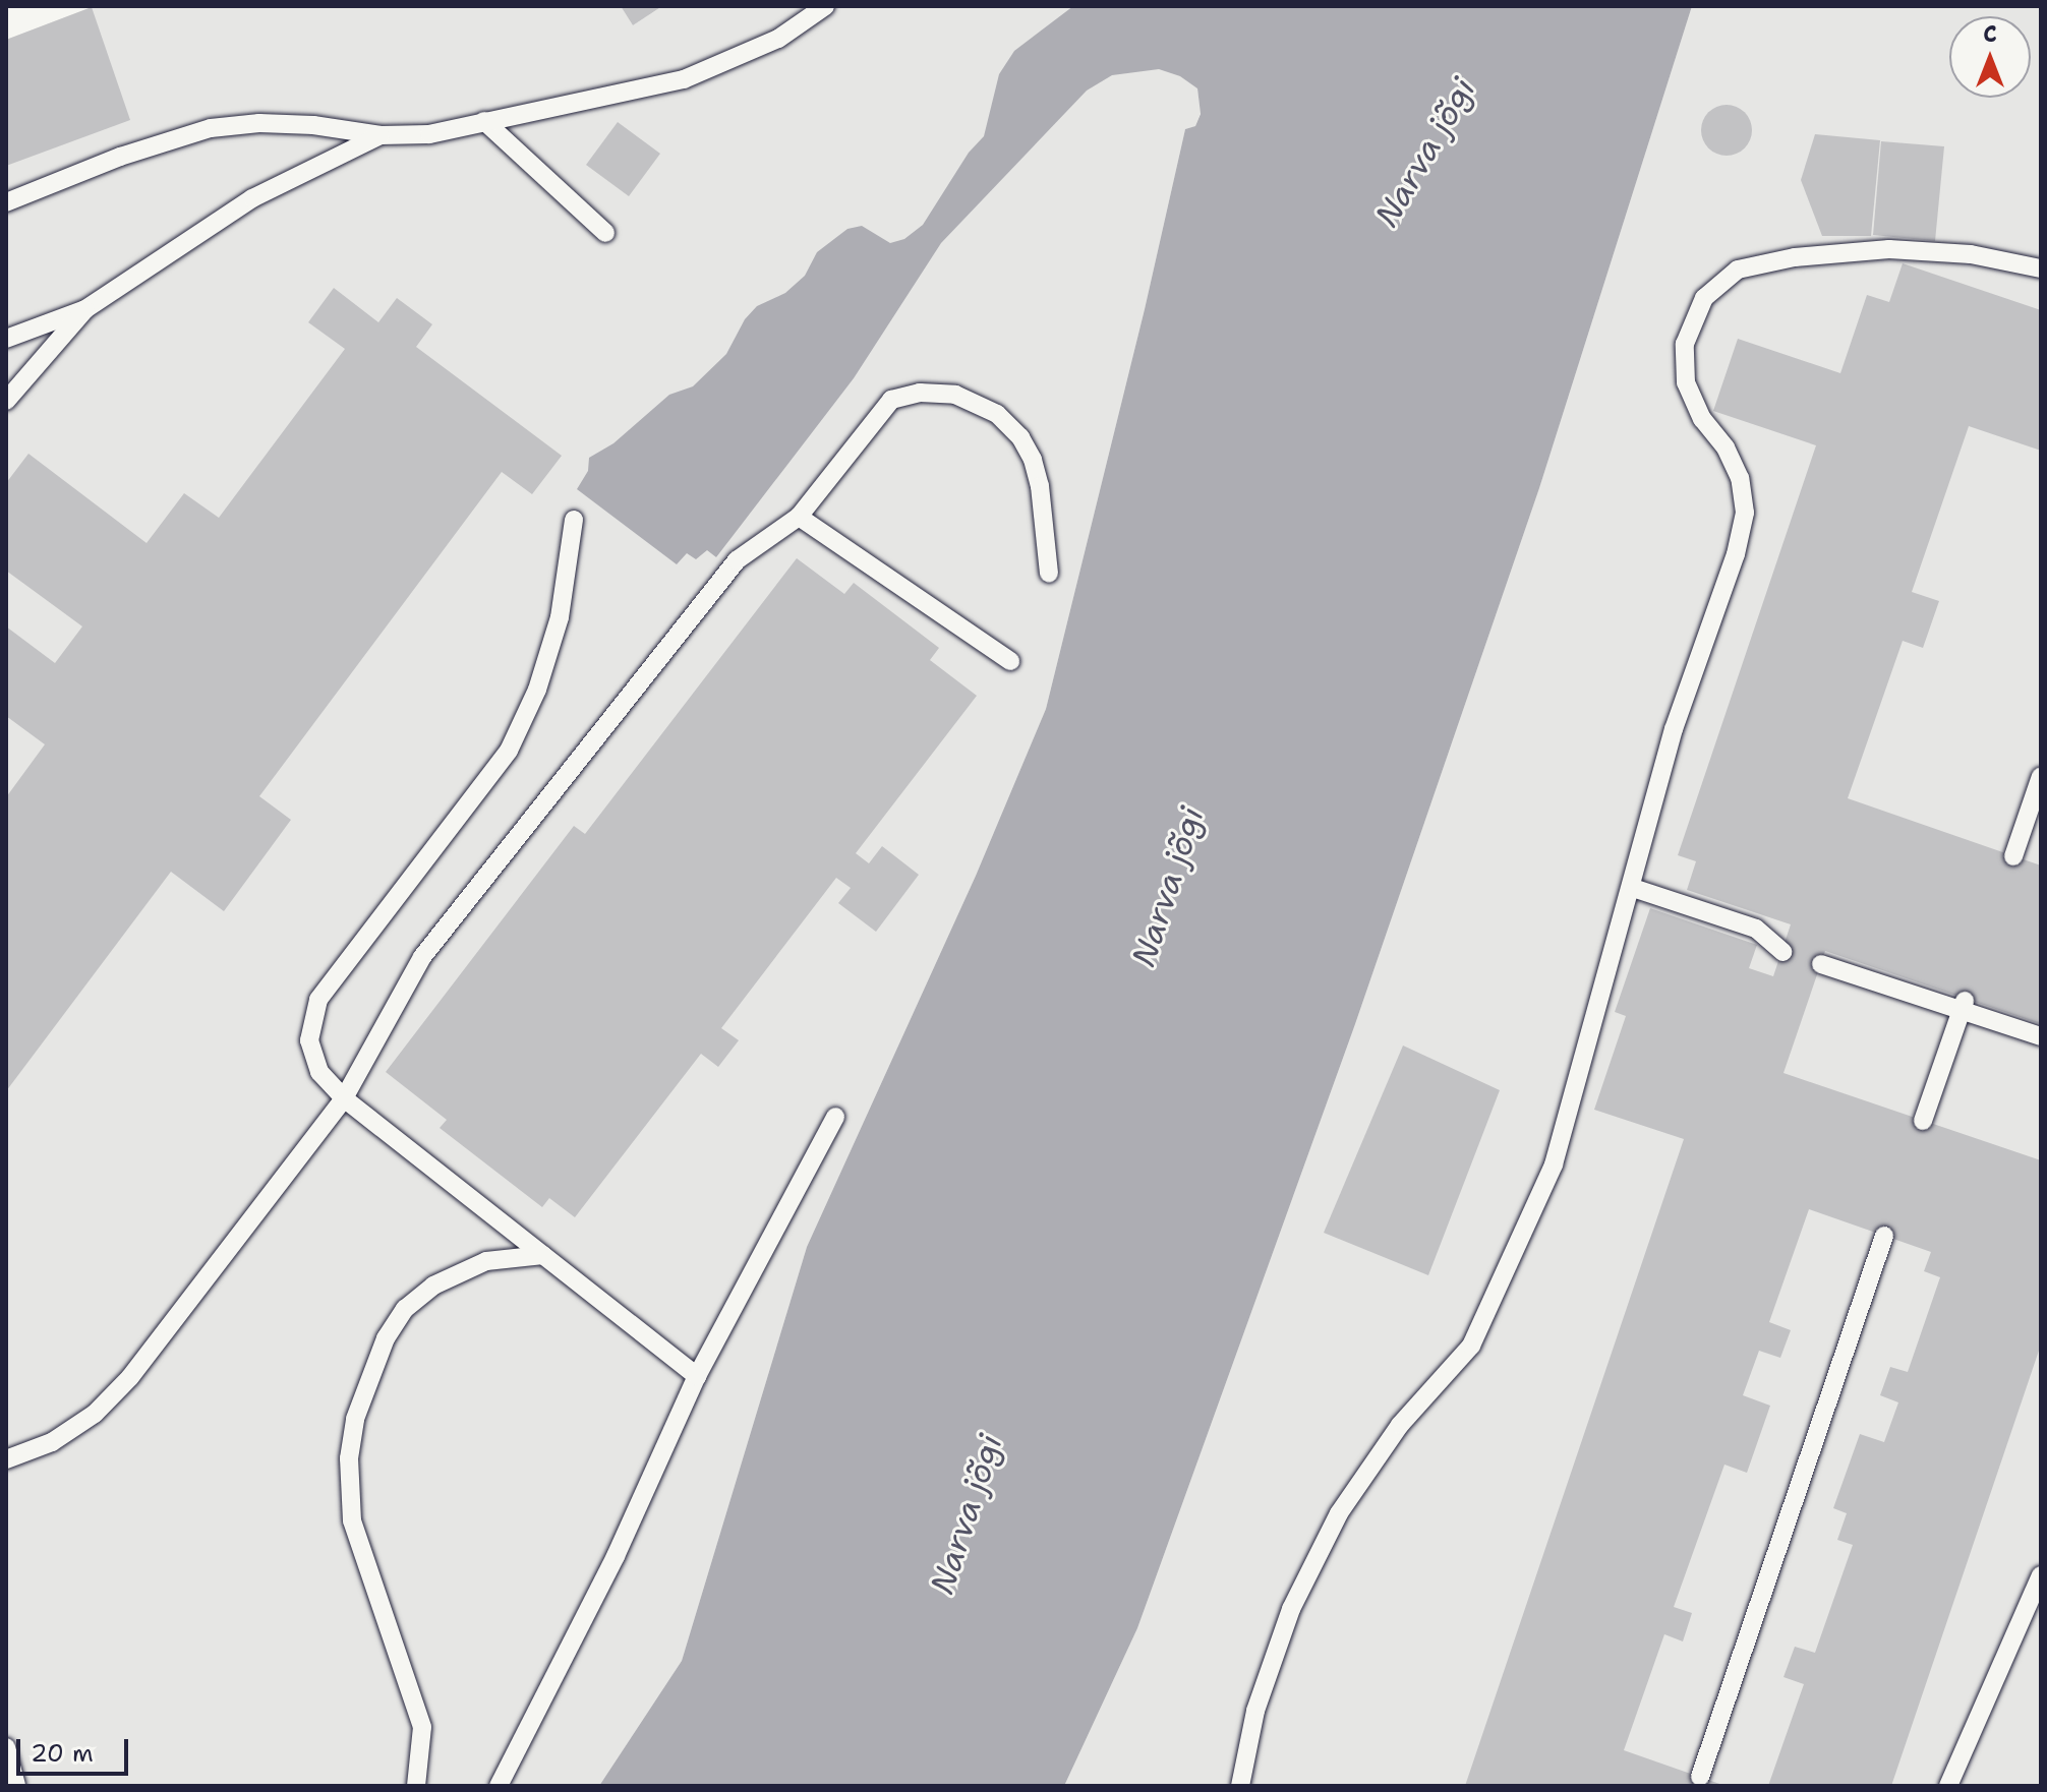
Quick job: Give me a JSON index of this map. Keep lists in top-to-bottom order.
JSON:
{
  "water": ["Narva jõgi"],
  "scale_bar": "20 m",
  "north": "top"
}
